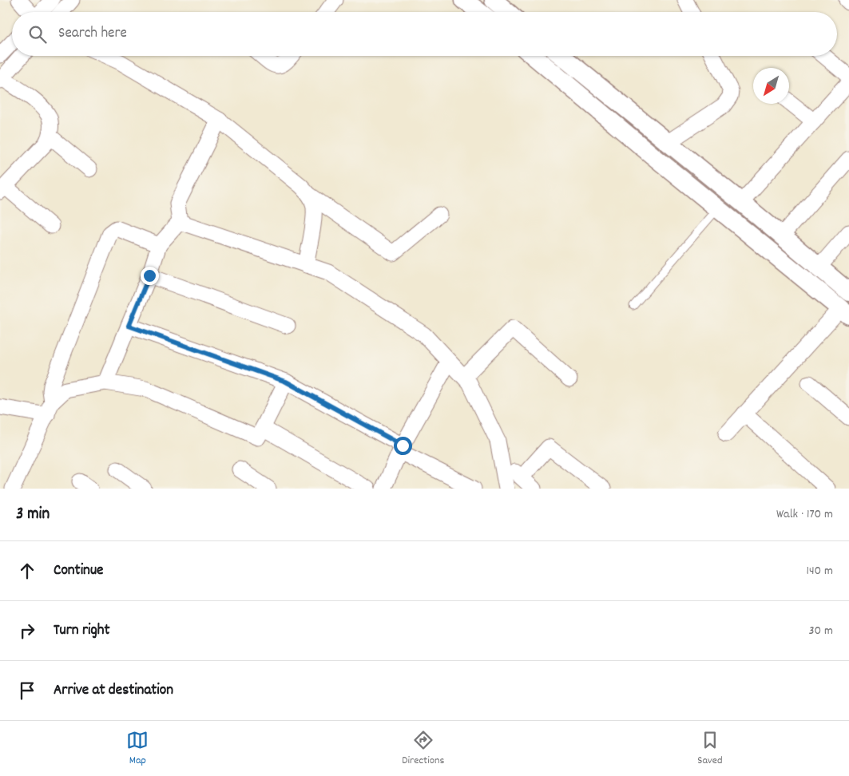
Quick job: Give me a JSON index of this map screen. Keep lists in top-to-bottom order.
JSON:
{
  "north": "bottom left",
  "page": {
    "search": "Search here",
    "heading": ["3 min", "Walk · 170 m"],
    "list": [
      ["Continue", "140 m"],
      ["Turn right", "30 m"],
      "Arrive at destination"
    ],
    "nav": ["Map", "Directions", "Saved"]
  }
}
